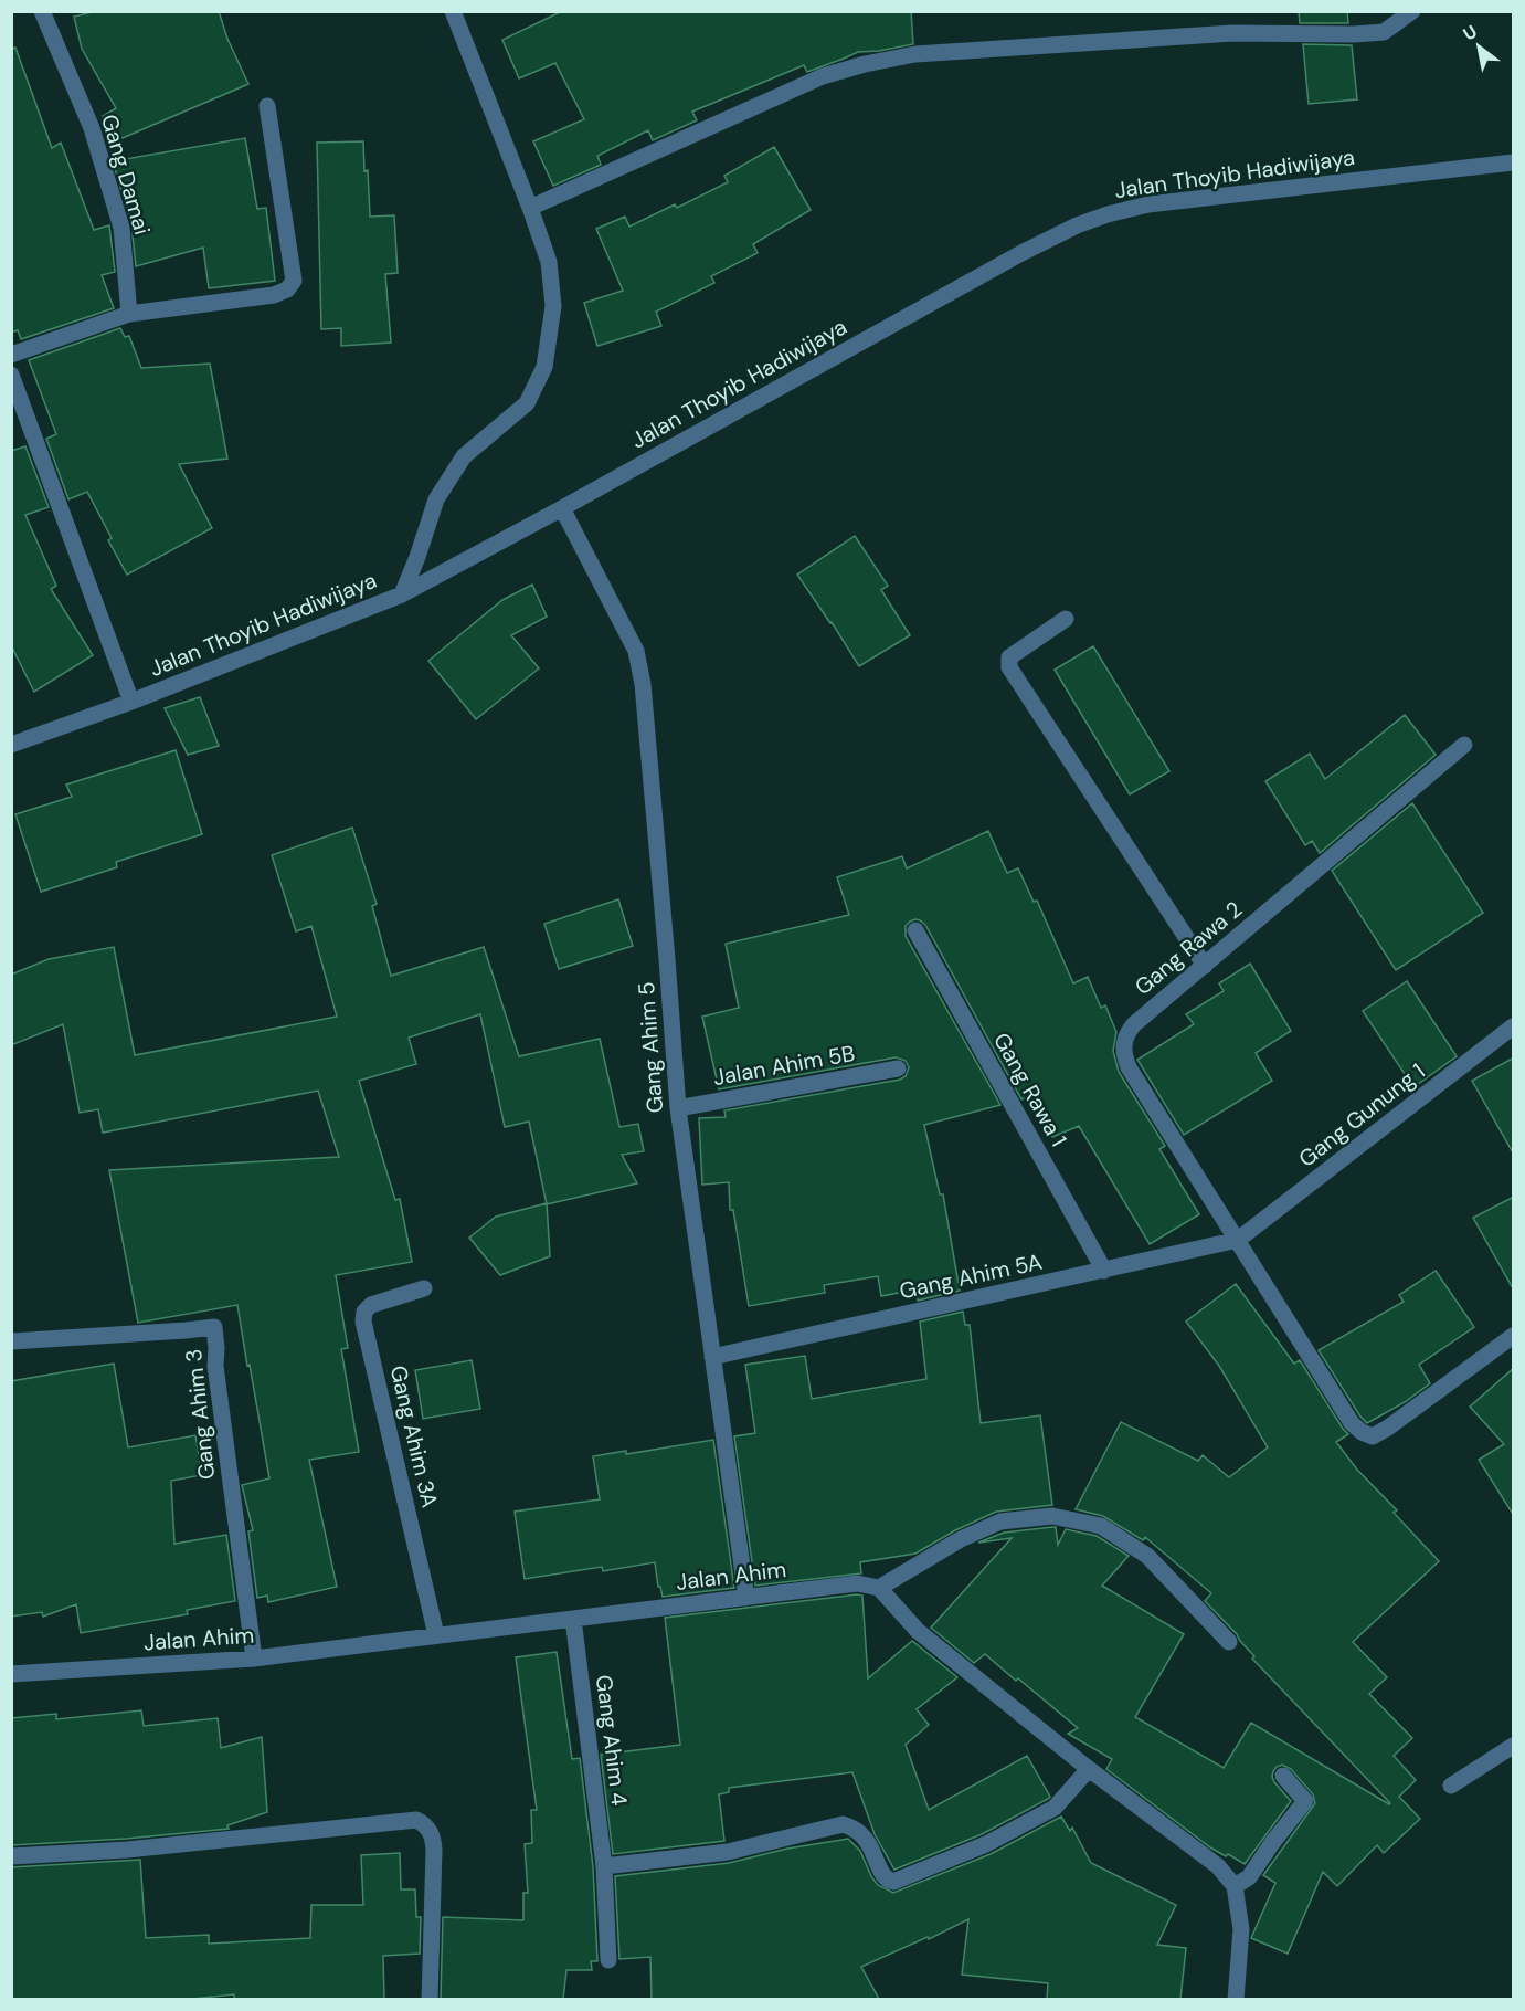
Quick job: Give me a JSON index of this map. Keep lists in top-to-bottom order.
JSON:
{
  "streets": {
    "street": [
      "Jalan Thoyib Hadiwijaya",
      "Gang Damai",
      "Gang Rawa 2",
      "Gang Ahim 5",
      "Jalan Ahim 5B",
      "Gang Rawa 1",
      "Gang Gunung 1",
      "Gang Ahim 5A",
      "Gang Ahim 3",
      "Gang Ahim 3A",
      "Jalan Ahim",
      "Gang Ahim 4"
    ]
  },
  "crossings": [
    ["Jalan Thoyib Hadiwijaya", "Gang Ahim 5"],
    ["Gang Rawa 2", "Gang Gunung 1"],
    ["Gang Rawa 2", "Gang Ahim 5A"],
    ["Gang Ahim 5", "Jalan Ahim 5B"],
    ["Gang Ahim 5", "Gang Ahim 5A"],
    ["Gang Ahim 5", "Jalan Ahim"],
    ["Gang Rawa 1", "Gang Ahim 5A"],
    ["Gang Gunung 1", "Gang Ahim 5A"],
    ["Gang Ahim 3", "Jalan Ahim"],
    ["Gang Ahim 3A", "Jalan Ahim"],
    ["Jalan Ahim", "Gang Ahim 4"]
  ],
  "north": "top left"
}
